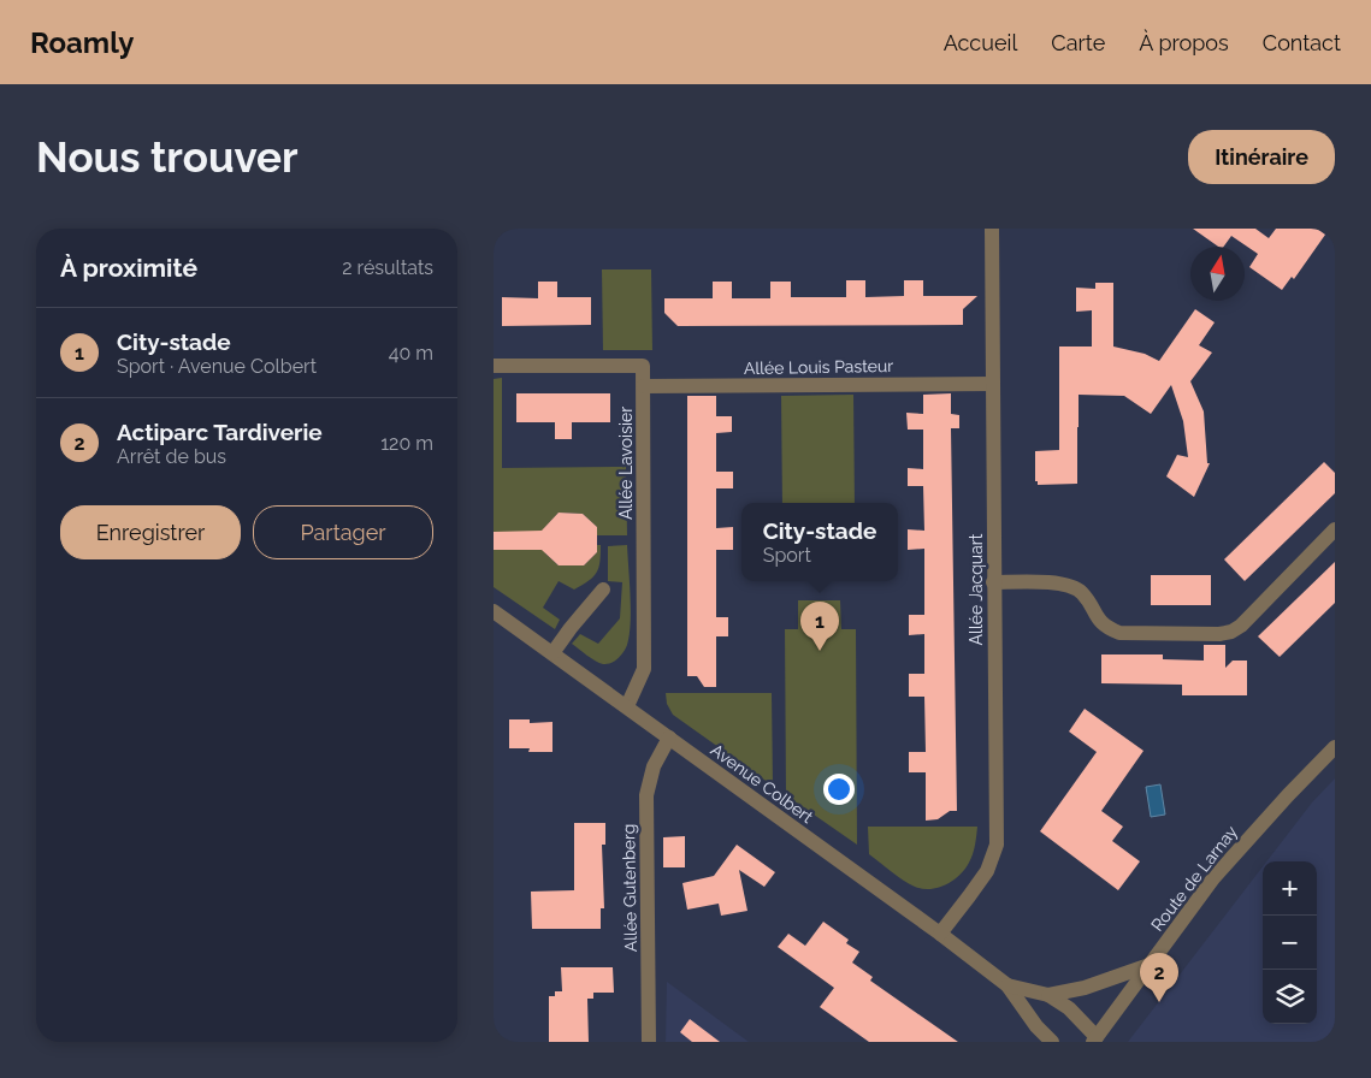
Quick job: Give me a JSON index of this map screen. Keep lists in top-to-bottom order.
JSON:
{
  "streets": {
    "street": [
      "Allée Louis Pasteur",
      "Allée Lavoisier",
      "Allée Jacquart",
      "Avenue Colbert",
      "Route de Larnay",
      "Allée Gutenberg"
    ]
  },
  "crossings": [
    ["Allée Louis Pasteur", "Allée Lavoisier"],
    ["Allée Louis Pasteur", "Allée Jacquart"],
    ["Allée Lavoisier", "Avenue Colbert"],
    ["Allée Jacquart", "Avenue Colbert"],
    ["Avenue Colbert", "Route de Larnay"],
    ["Avenue Colbert", "Allée Gutenberg"]
  ],
  "north": "top",
  "page": {
    "header": "Roamly",
    "nav": [
      "Accueil",
      "Carte",
      "À propos",
      "Contact"
    ],
    "buttons": [
      "Itinéraire",
      ["Enregistrer", "Partager"]
    ],
    "title": "Nous trouver",
    "heading": ["À proximité", "2 résultats"],
    "list": [
      {
        "mark": "1",
        "name": "City-stade",
        "note": "Sport · Avenue Colbert",
        "value": "40 m"
      },
      {
        "mark": "2",
        "name": "Actiparc Tardiverie",
        "note": "Arrêt de bus",
        "value": "120 m"
      }
    ],
    "popup": ["City-stade", "Sport"],
    "pins": ["1", "2"],
    "map_buttons": ["+", "−"]
  }
}
